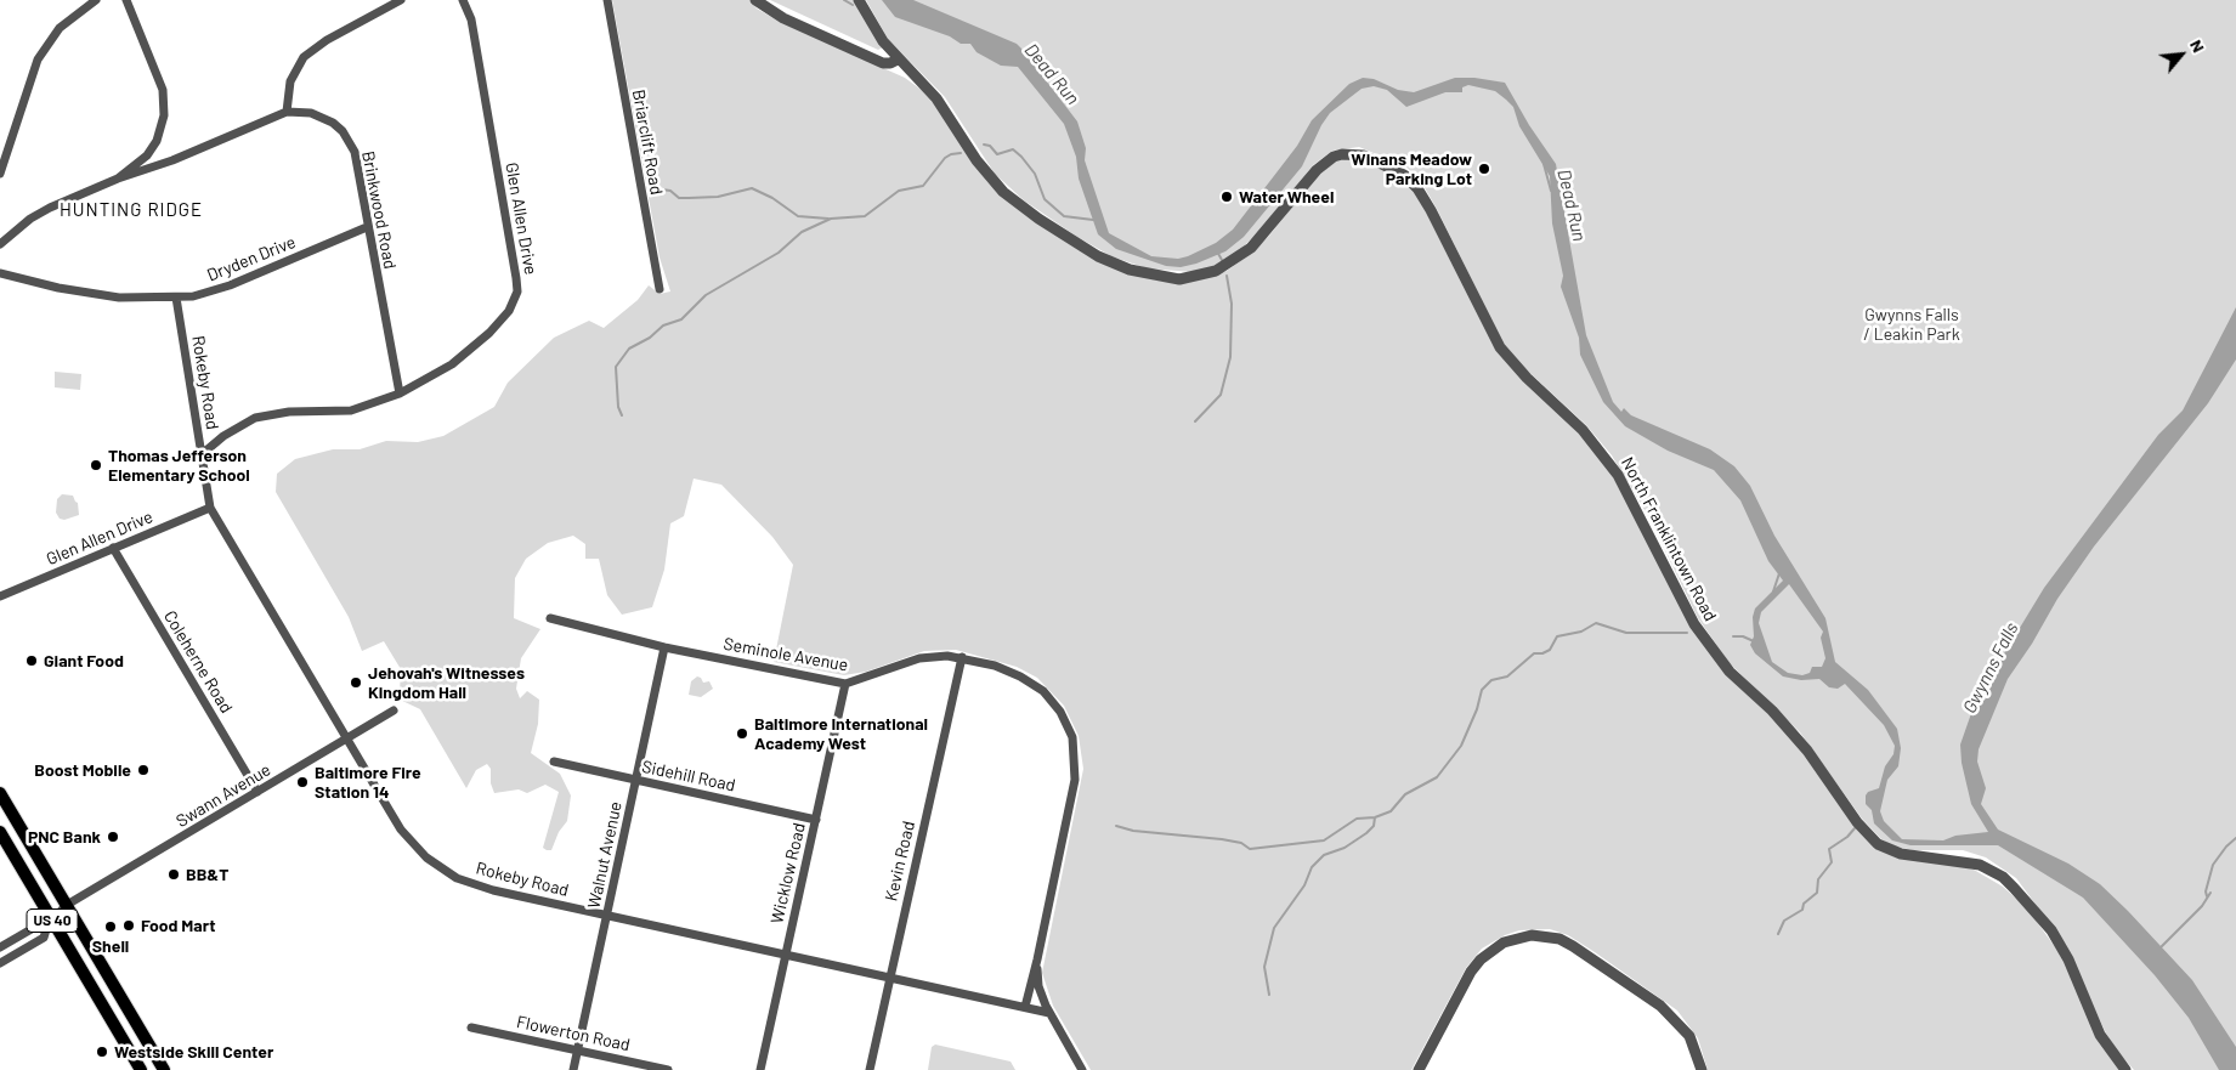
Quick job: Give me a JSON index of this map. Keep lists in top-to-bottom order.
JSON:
{
  "streets": {
    "main road": ["US 40"],
    "street": [
      "Briarclift Road",
      "Brinkwood Road",
      "Glen Allen Drive",
      "Dryden Drive",
      "Rokeby Road",
      "North Franklintown Road",
      "Seminole Avenue",
      "Coleherne Road",
      "Sidehill Road",
      "Swann Avenue",
      "Walnut Avenue",
      "Kevin Road",
      "Wicklow Road",
      "Flowerton Road"
    ]
  },
  "crossings": [
    ["Brinkwood Road", "Glen Allen Drive"],
    ["Brinkwood Road", "Dryden Drive"],
    ["Glen Allen Drive", "Rokeby Road"],
    ["Glen Allen Drive", "Coleherne Road"],
    ["Dryden Drive", "Rokeby Road"],
    ["Rokeby Road", "Seminole Avenue"],
    ["Rokeby Road", "Swann Avenue"],
    ["Rokeby Road", "Walnut Avenue"],
    ["Rokeby Road", "Kevin Road"],
    ["Rokeby Road", "Wicklow Road"],
    ["Seminole Avenue", "Walnut Avenue"],
    ["Seminole Avenue", "Kevin Road"],
    ["Seminole Avenue", "Wicklow Road"],
    ["Coleherne Road", "Swann Avenue"],
    ["Sidehill Road", "Walnut Avenue"],
    ["Sidehill Road", "Wicklow Road"],
    ["Swann Avenue", "US 40"],
    ["Walnut Avenue", "Flowerton Road"]
  ],
  "districts": ["HUNTING RIDGE"],
  "water": ["Dead Run", "Gwynns Falls"],
  "parks": ["Gwynns Falls / Leakin Park"],
  "places": [
    "Winans Meadow Parking Lot",
    "Water Wheel",
    "Thomas Jefferson Elementary School",
    "Giant Food",
    "Jehovah's Witnesses Kingdom Hall",
    "Baltimore International Academy West",
    "Boost Mobile",
    "Baltimore Fire Station 14",
    "PNC Bank",
    "BB&T",
    "Food Mart",
    "Shell",
    "Westside Skill Center"
  ],
  "north": "top right"
}
